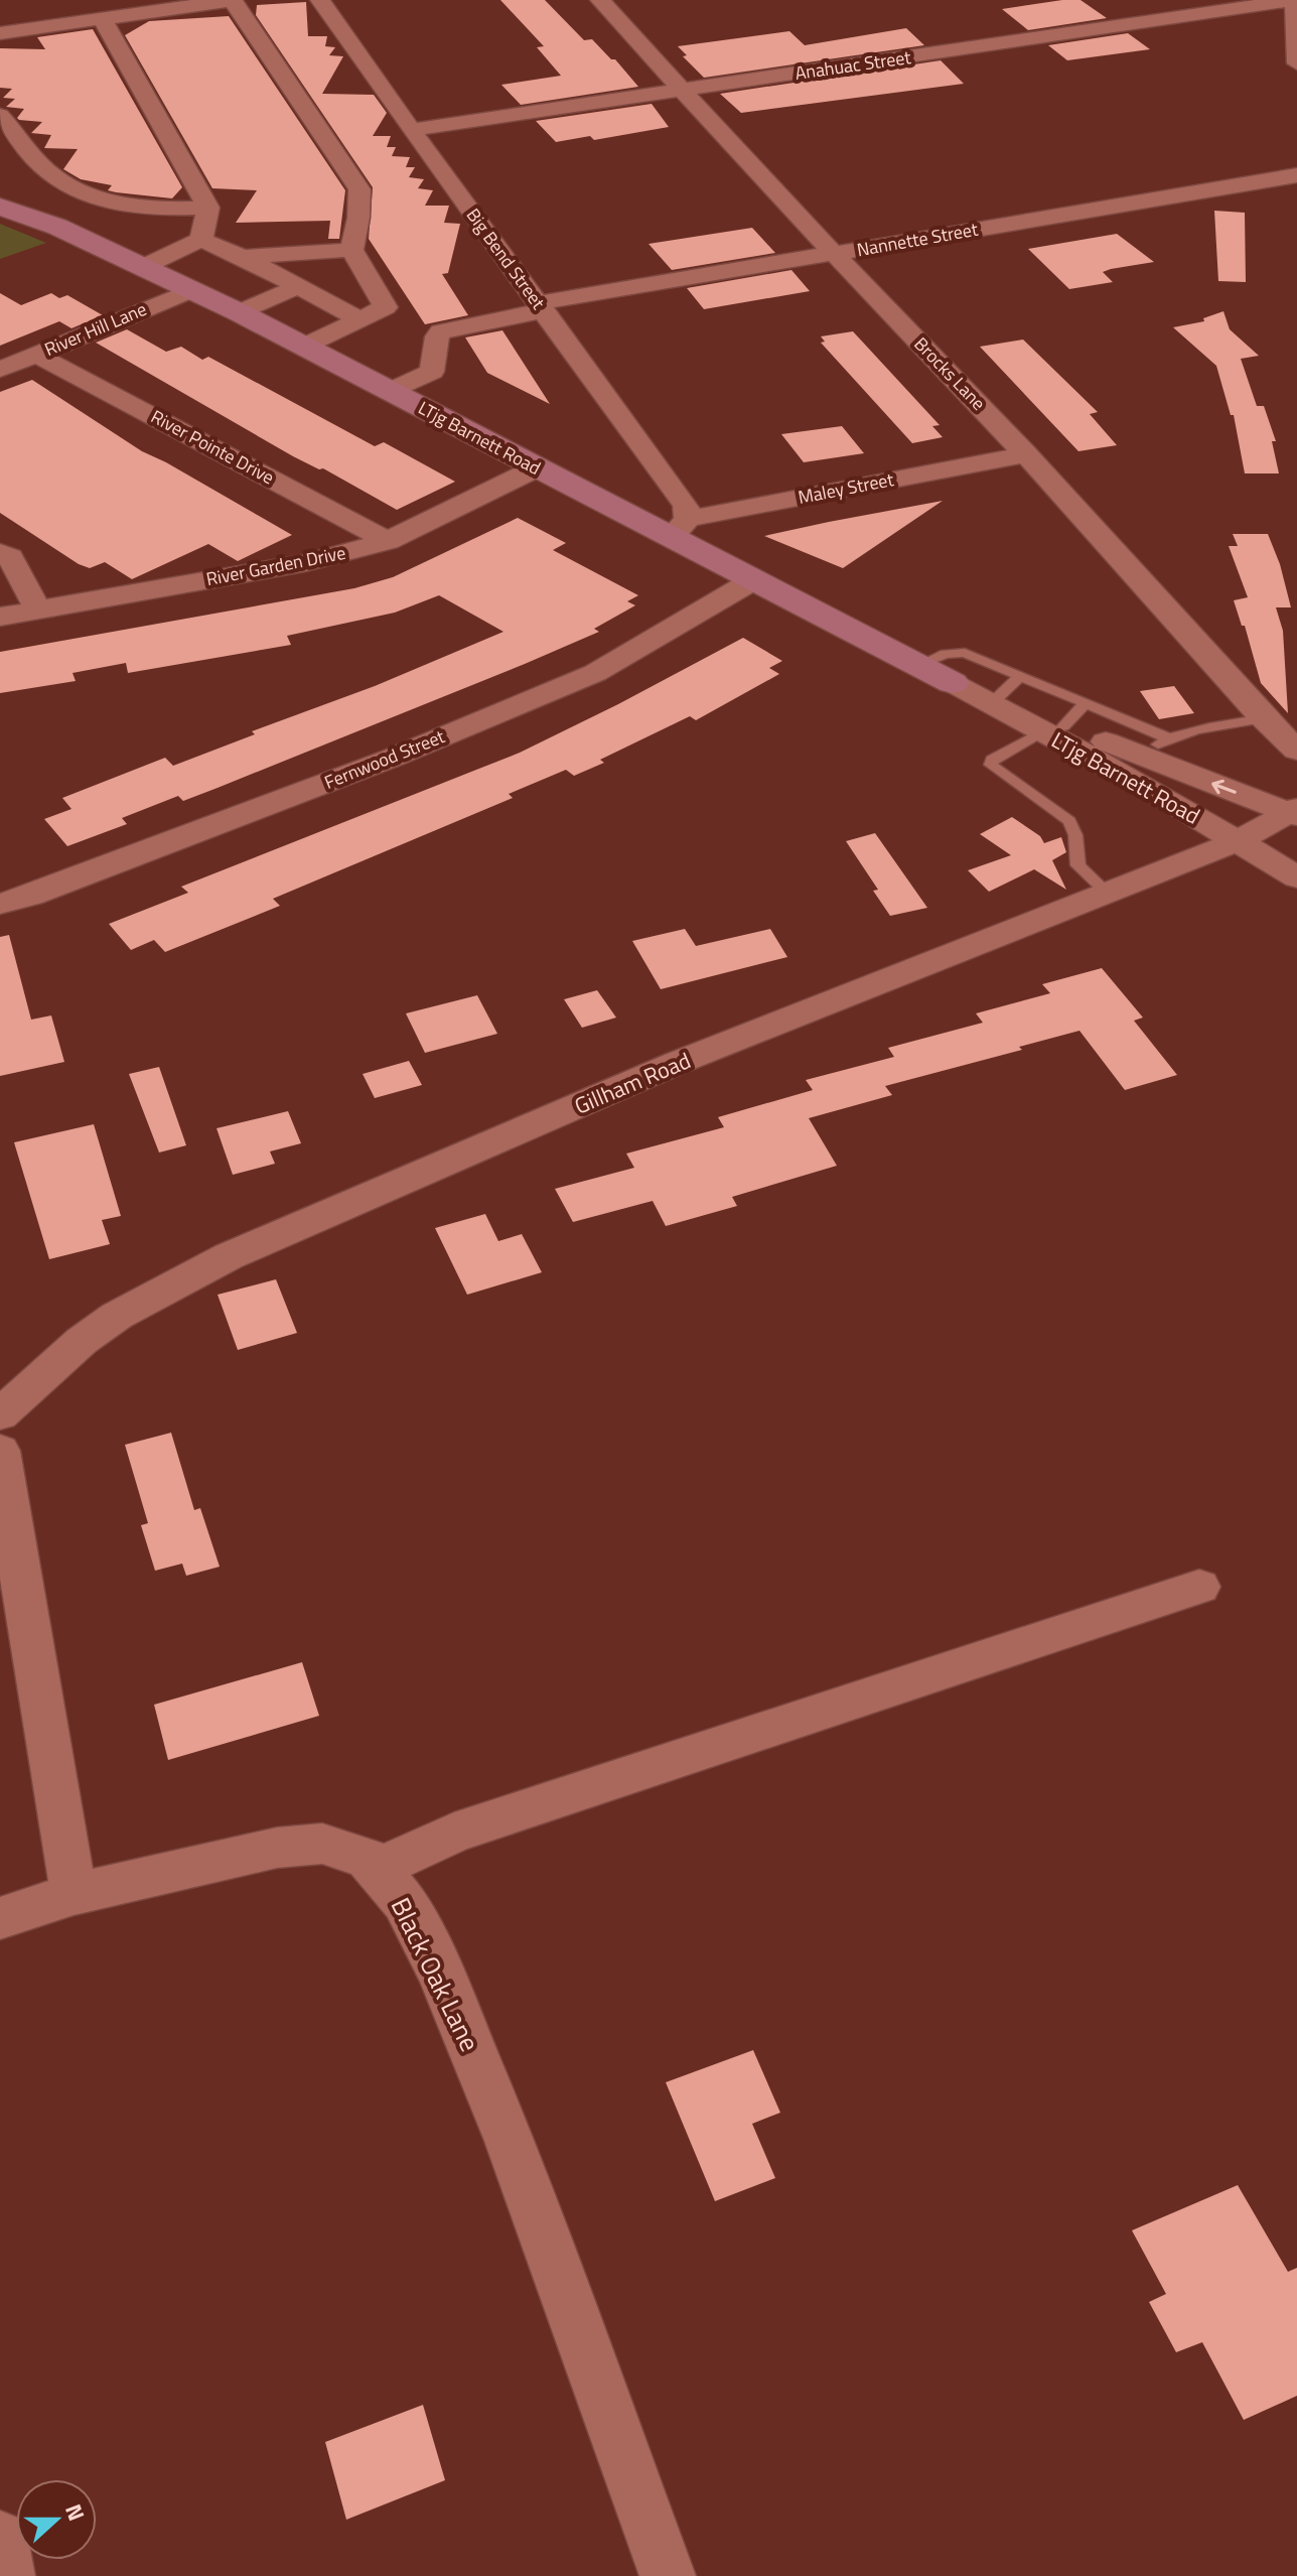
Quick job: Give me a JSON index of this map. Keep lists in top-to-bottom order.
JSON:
{
  "streets": {
    "street": [
      "Anahuac Street",
      "Nannette Street",
      "Big Bend Street",
      "River Hill Lane",
      "Brocks Lane",
      "LTjg Barnett Road",
      "River Pointe Drive",
      "Maley Street",
      "River Garden Drive",
      "Fernwood Street",
      "Gillham Road",
      "Black Oak Lane"
    ]
  },
  "crossings": [
    ["Anahuac Street", "Big Bend Street"],
    ["Anahuac Street", "Brocks Lane"],
    ["Nannette Street", "Big Bend Street"],
    ["Nannette Street", "Brocks Lane"],
    ["Nannette Street", "LTjg Barnett Road"],
    ["Big Bend Street", "LTjg Barnett Road"],
    ["Big Bend Street", "Maley Street"],
    ["River Hill Lane", "LTjg Barnett Road"],
    ["River Hill Lane", "River Pointe Drive"],
    ["Brocks Lane", "Maley Street"],
    ["LTjg Barnett Road", "Maley Street"],
    ["LTjg Barnett Road", "River Garden Drive"],
    ["LTjg Barnett Road", "Fernwood Street"],
    ["LTjg Barnett Road", "Gillham Road"],
    ["River Pointe Drive", "River Garden Drive"]
  ],
  "north": "right"
}
